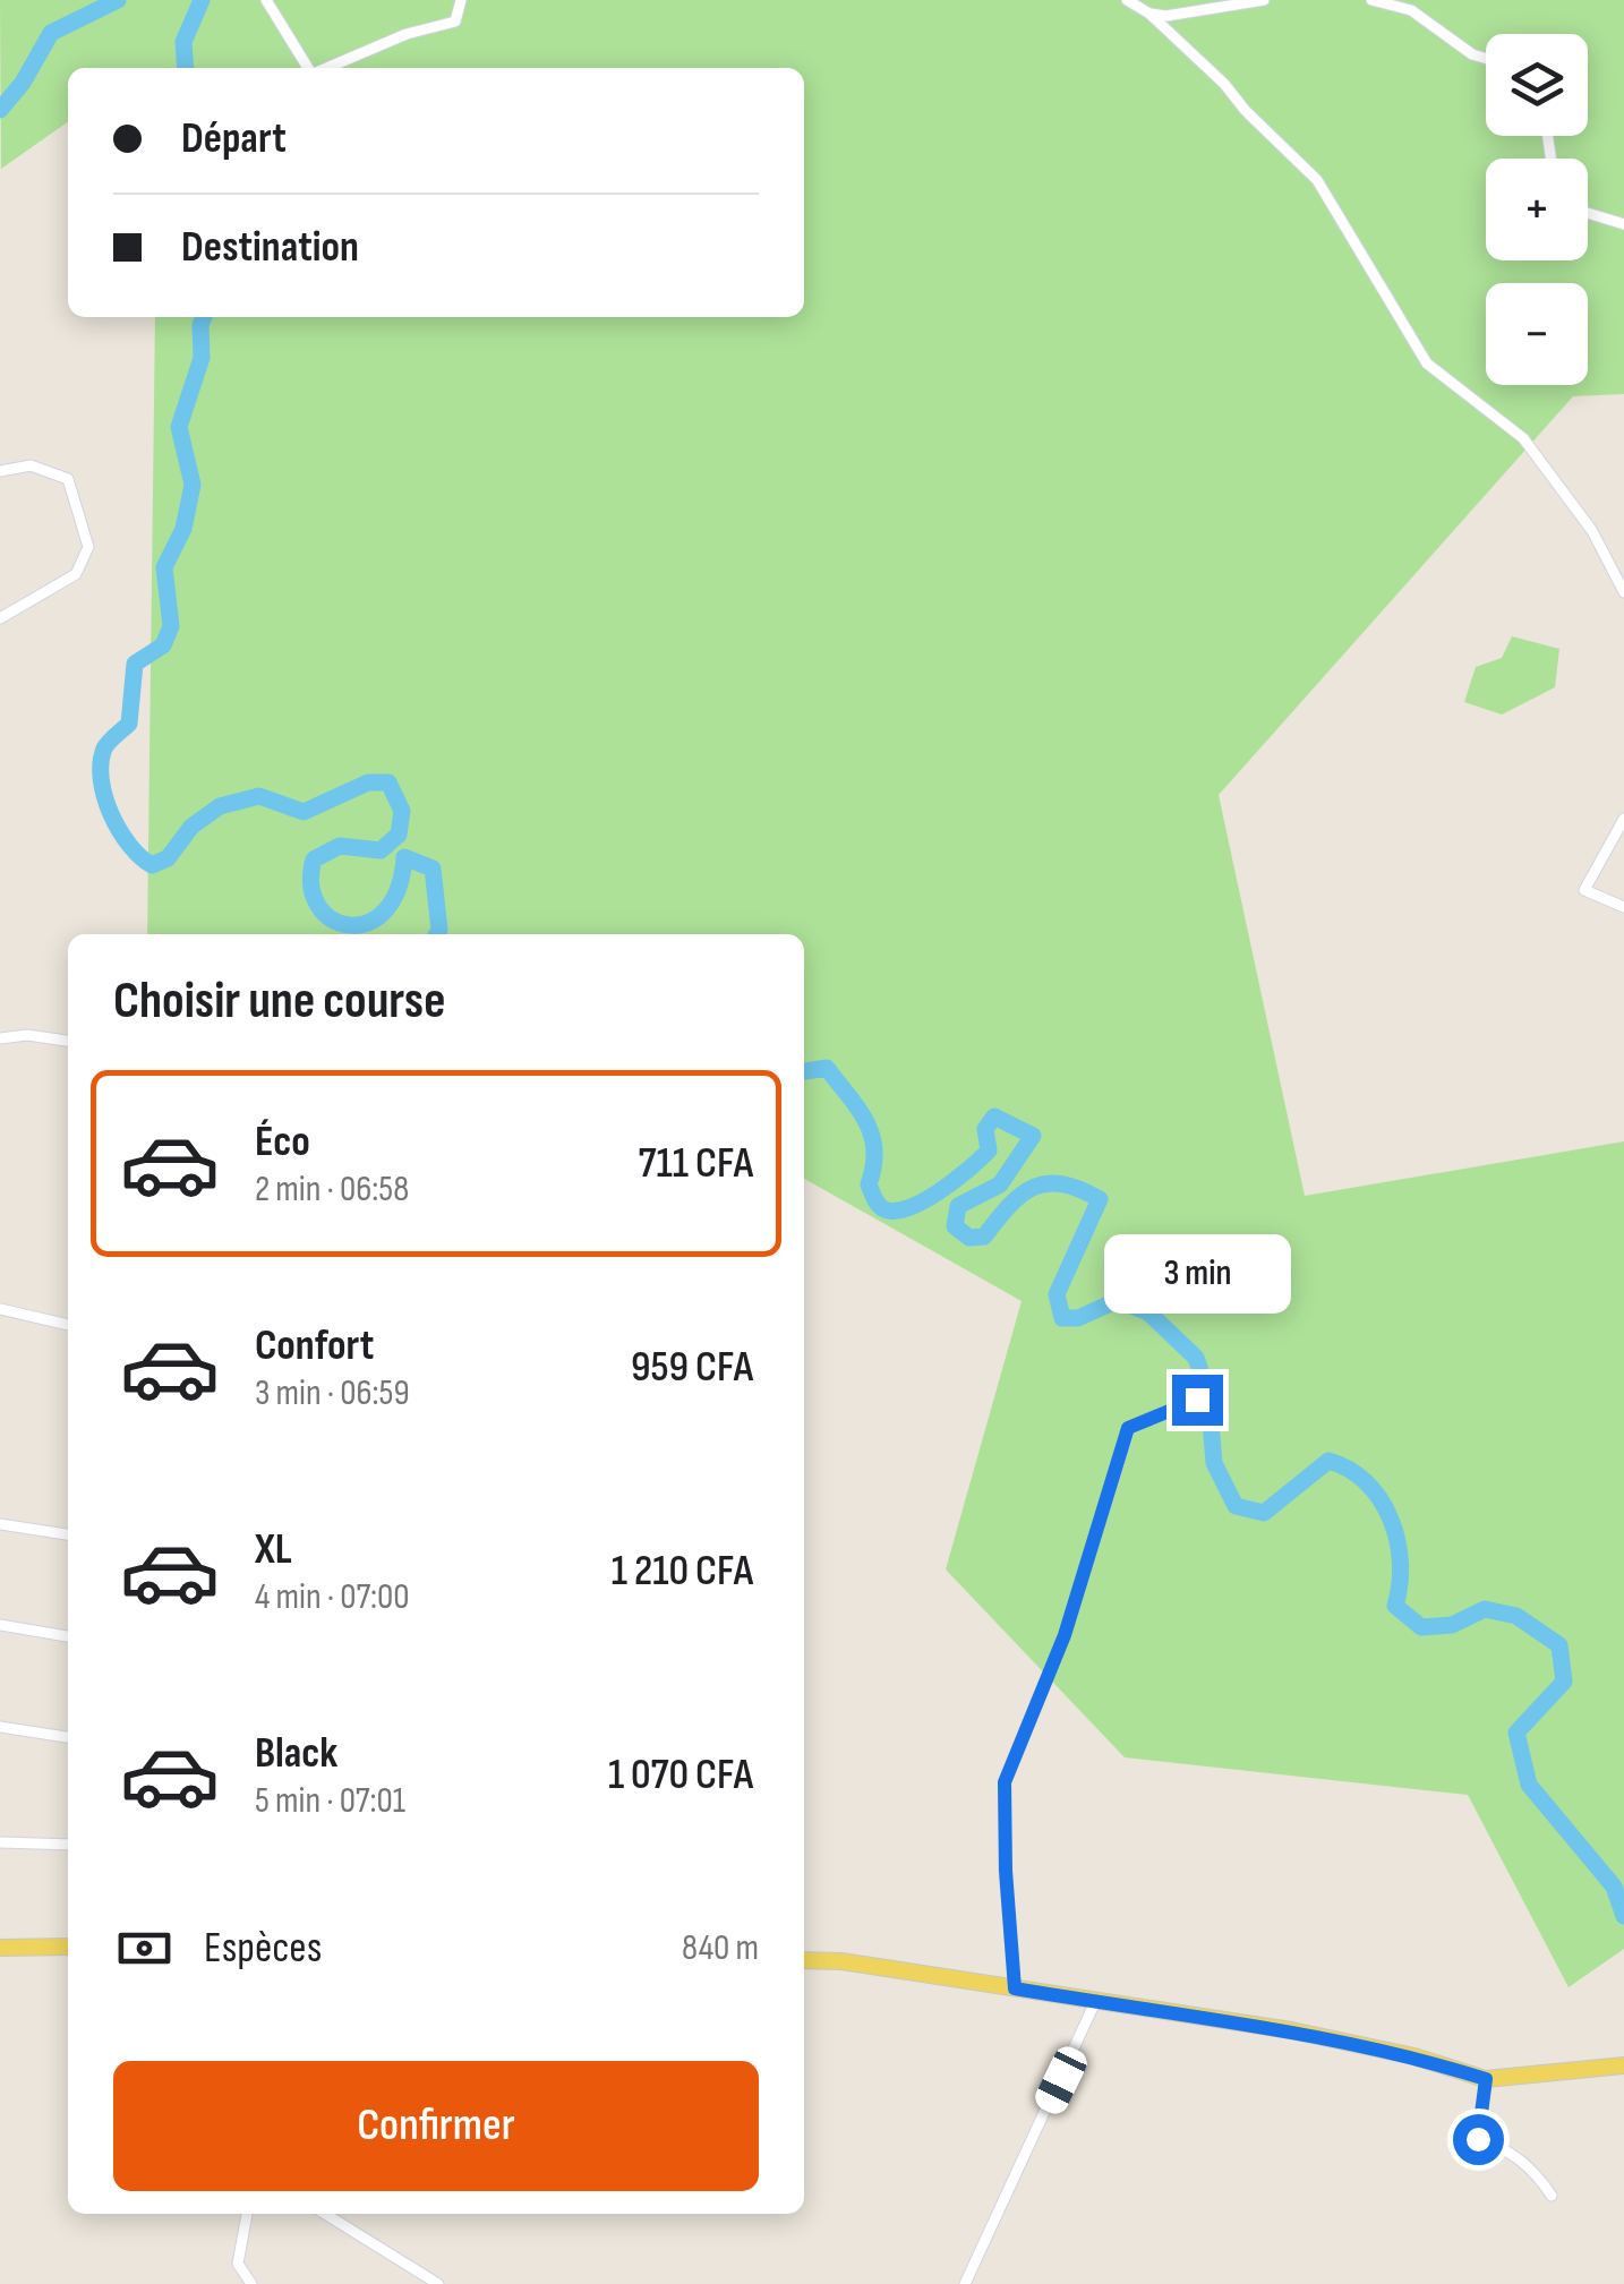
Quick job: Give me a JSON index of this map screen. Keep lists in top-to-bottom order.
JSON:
{
  "page": {
    "map_buttons": ["+", "−"],
    "banner": ["Départ", "Destination"],
    "heading": "Choisir une course",
    "list": [
      {
        "name": "Éco",
        "note": "2 min · 06:58",
        "value": "711 CFA"
      },
      {
        "name": "Confort",
        "note": "3 min · 06:59",
        "value": "959 CFA"
      },
      {
        "name": "XL",
        "note": "4 min · 07:00",
        "value": "1 210 CFA"
      },
      {
        "name": "Black",
        "note": "5 min · 07:01",
        "value": "1 070 CFA"
      }
    ],
    "bubble": "3 min",
    "pay": ["Espèces", "840 m"],
    "buttons": "Confirmer"
  }
}
